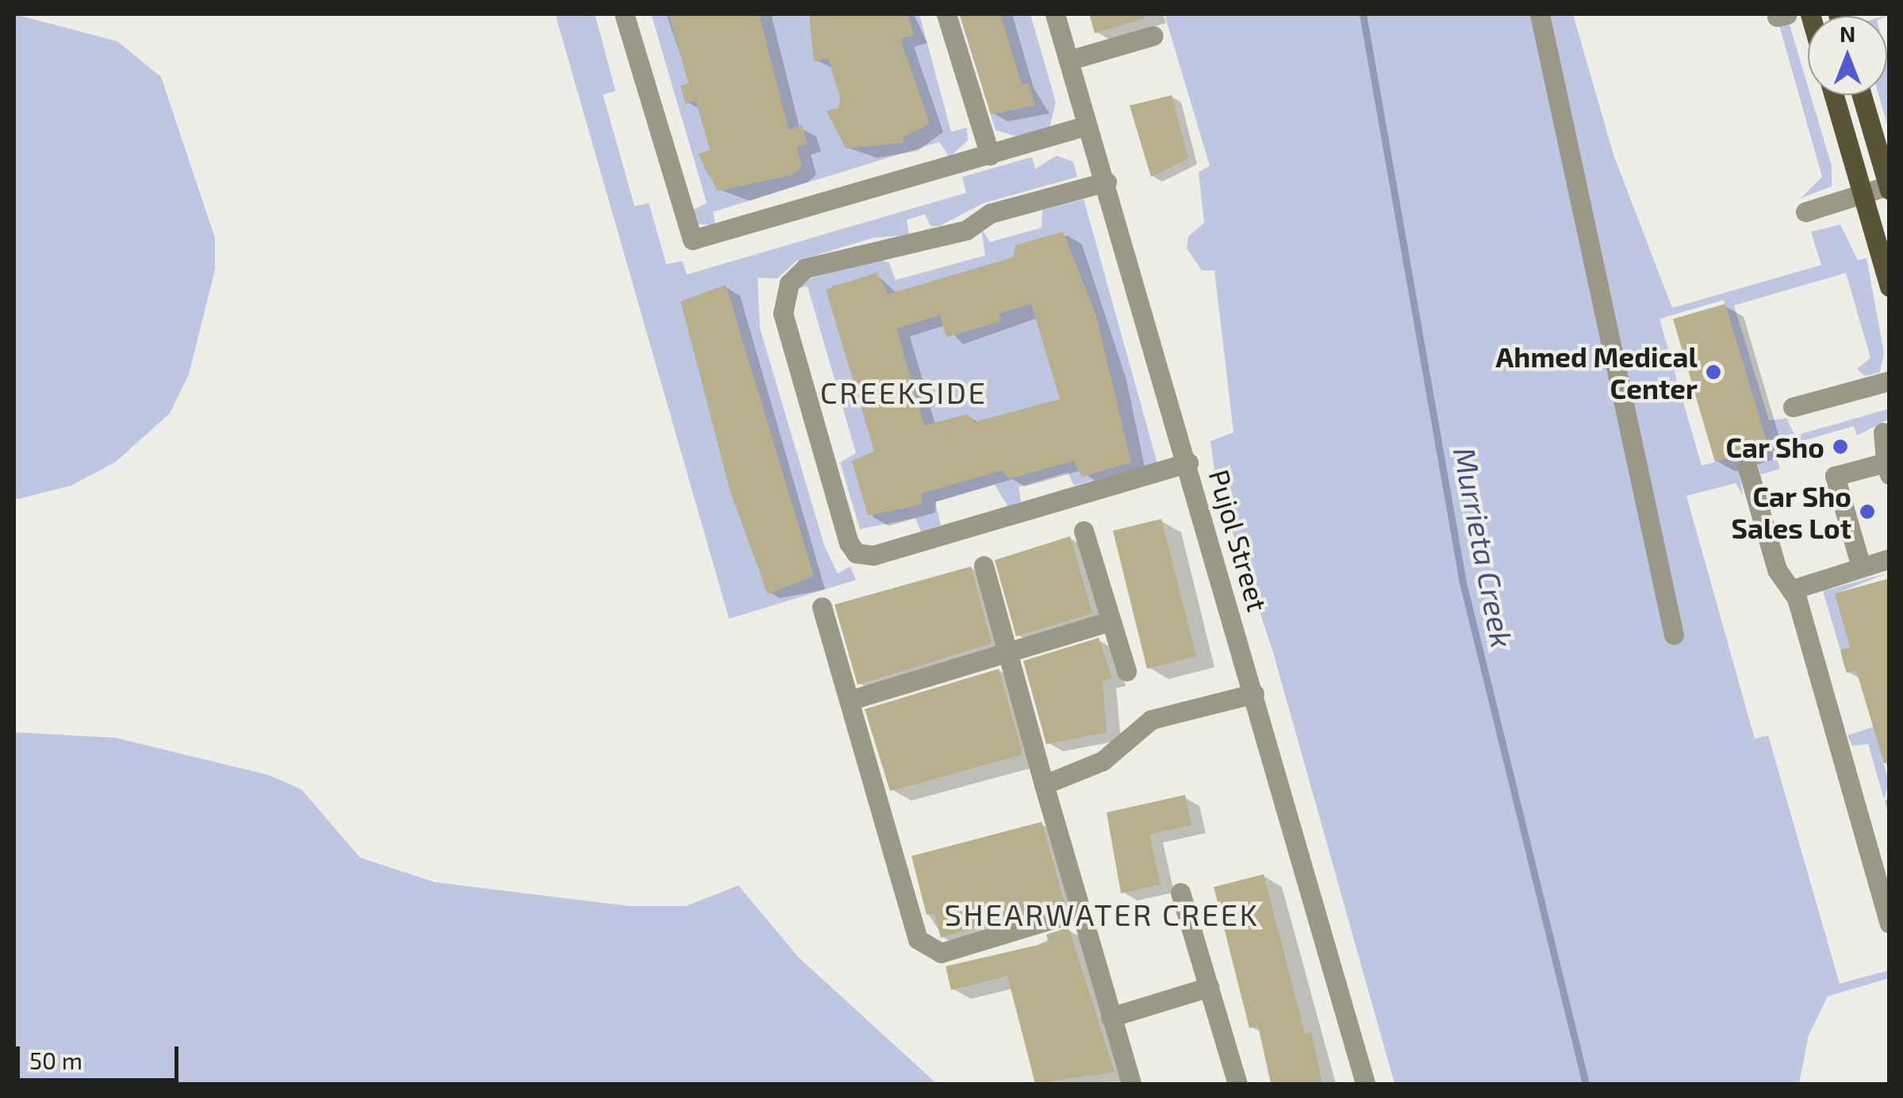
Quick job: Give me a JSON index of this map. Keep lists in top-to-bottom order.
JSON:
{
  "streets": {
    "street": ["Pujol Street"]
  },
  "districts": ["CREEKSIDE", "SHEARWATER CREEK"],
  "water": ["Murrieta Creek"],
  "places": ["Ahmed Medical Center", "Car Sho", "Car Sho Sales Lot"],
  "scale_bar": "50 m",
  "north": "top"
}
